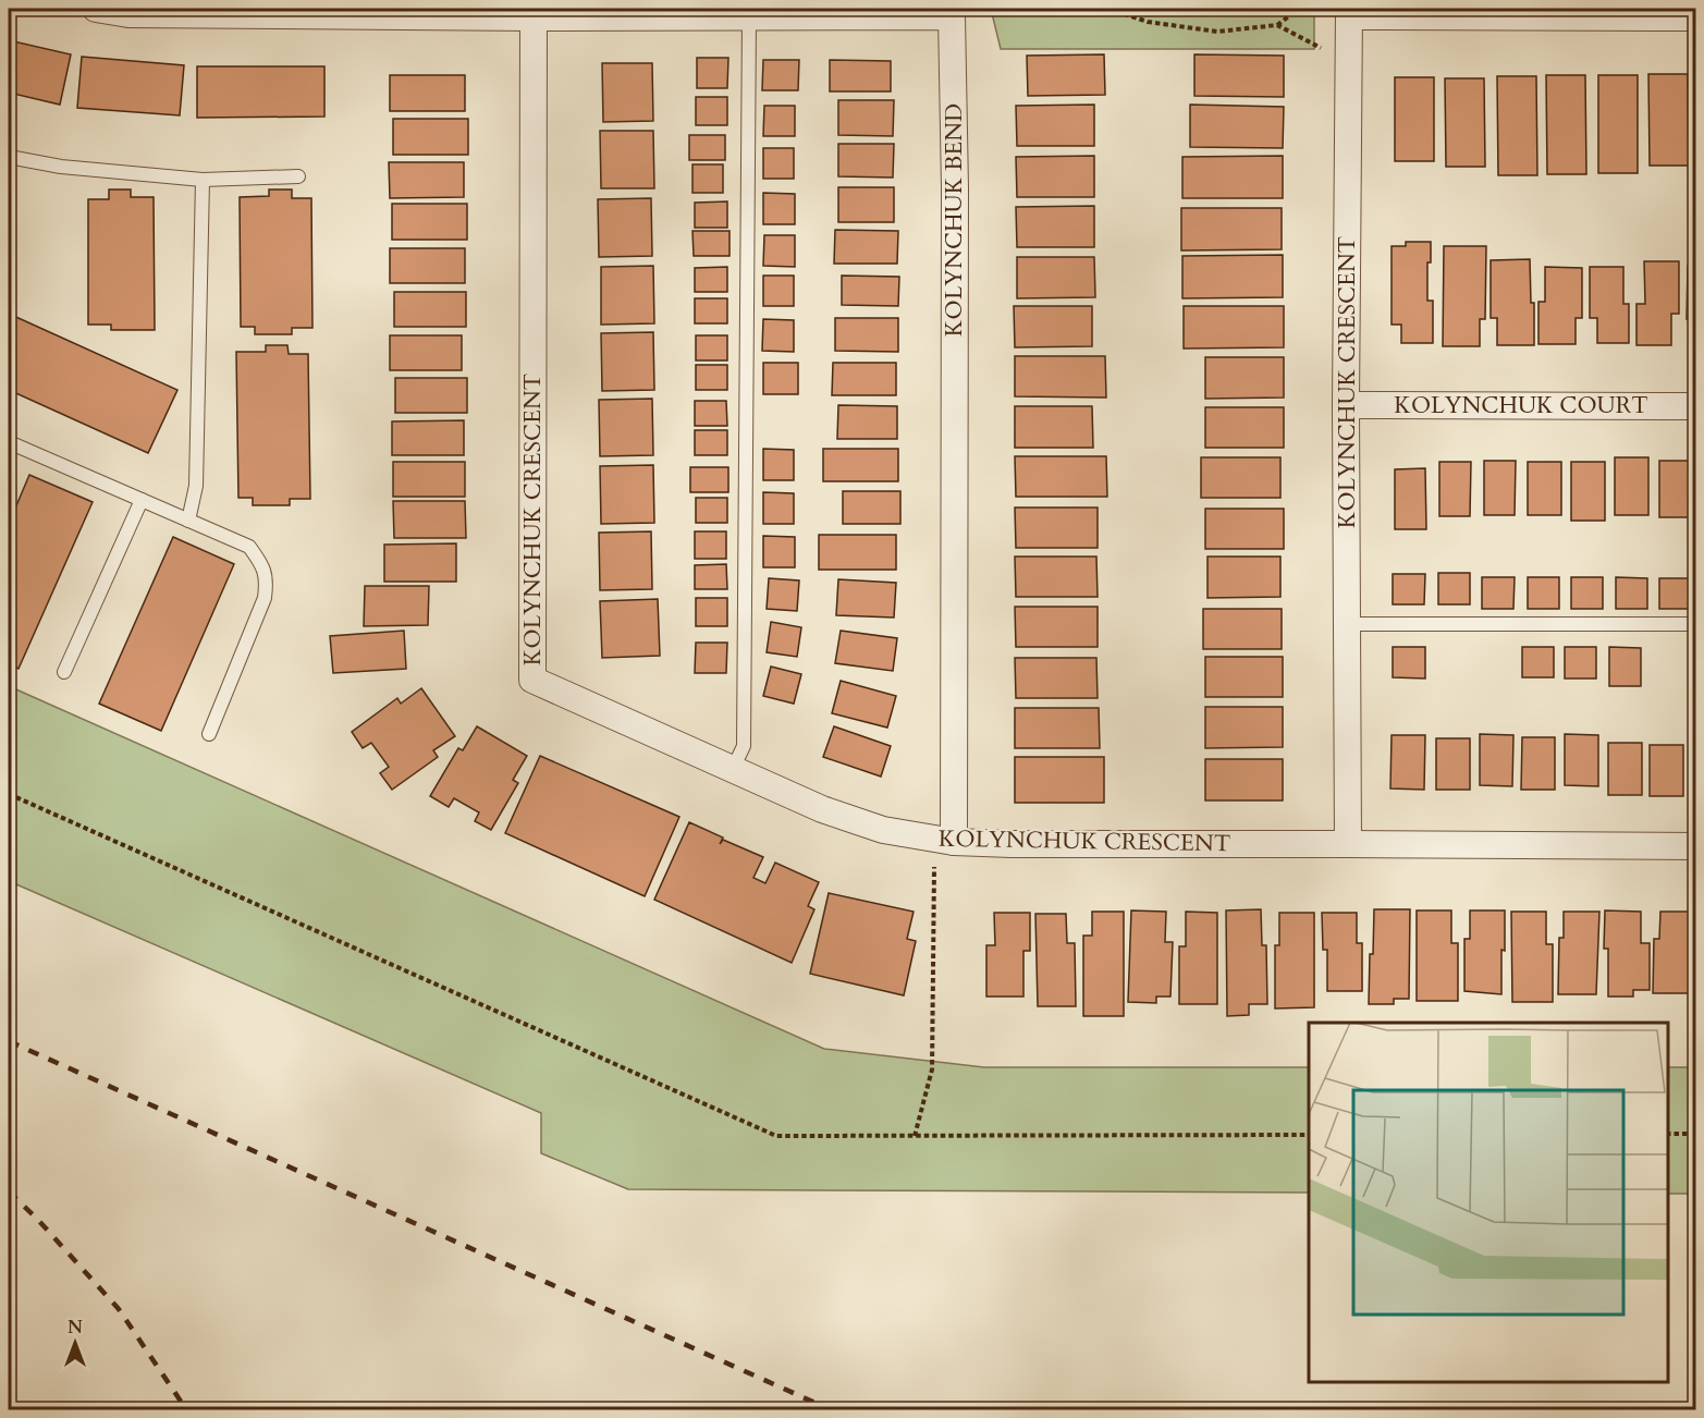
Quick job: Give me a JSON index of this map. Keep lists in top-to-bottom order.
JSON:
{
  "streets": {
    "street": ["KOLYNCHUK BEND", "KOLYNCHUK CRESCENT", "KOLYNCHUK COURT"]
  },
  "crossings": [
    ["KOLYNCHUK BEND", "KOLYNCHUK CRESCENT"],
    ["KOLYNCHUK CRESCENT", "KOLYNCHUK COURT"]
  ],
  "north": "top"
}
